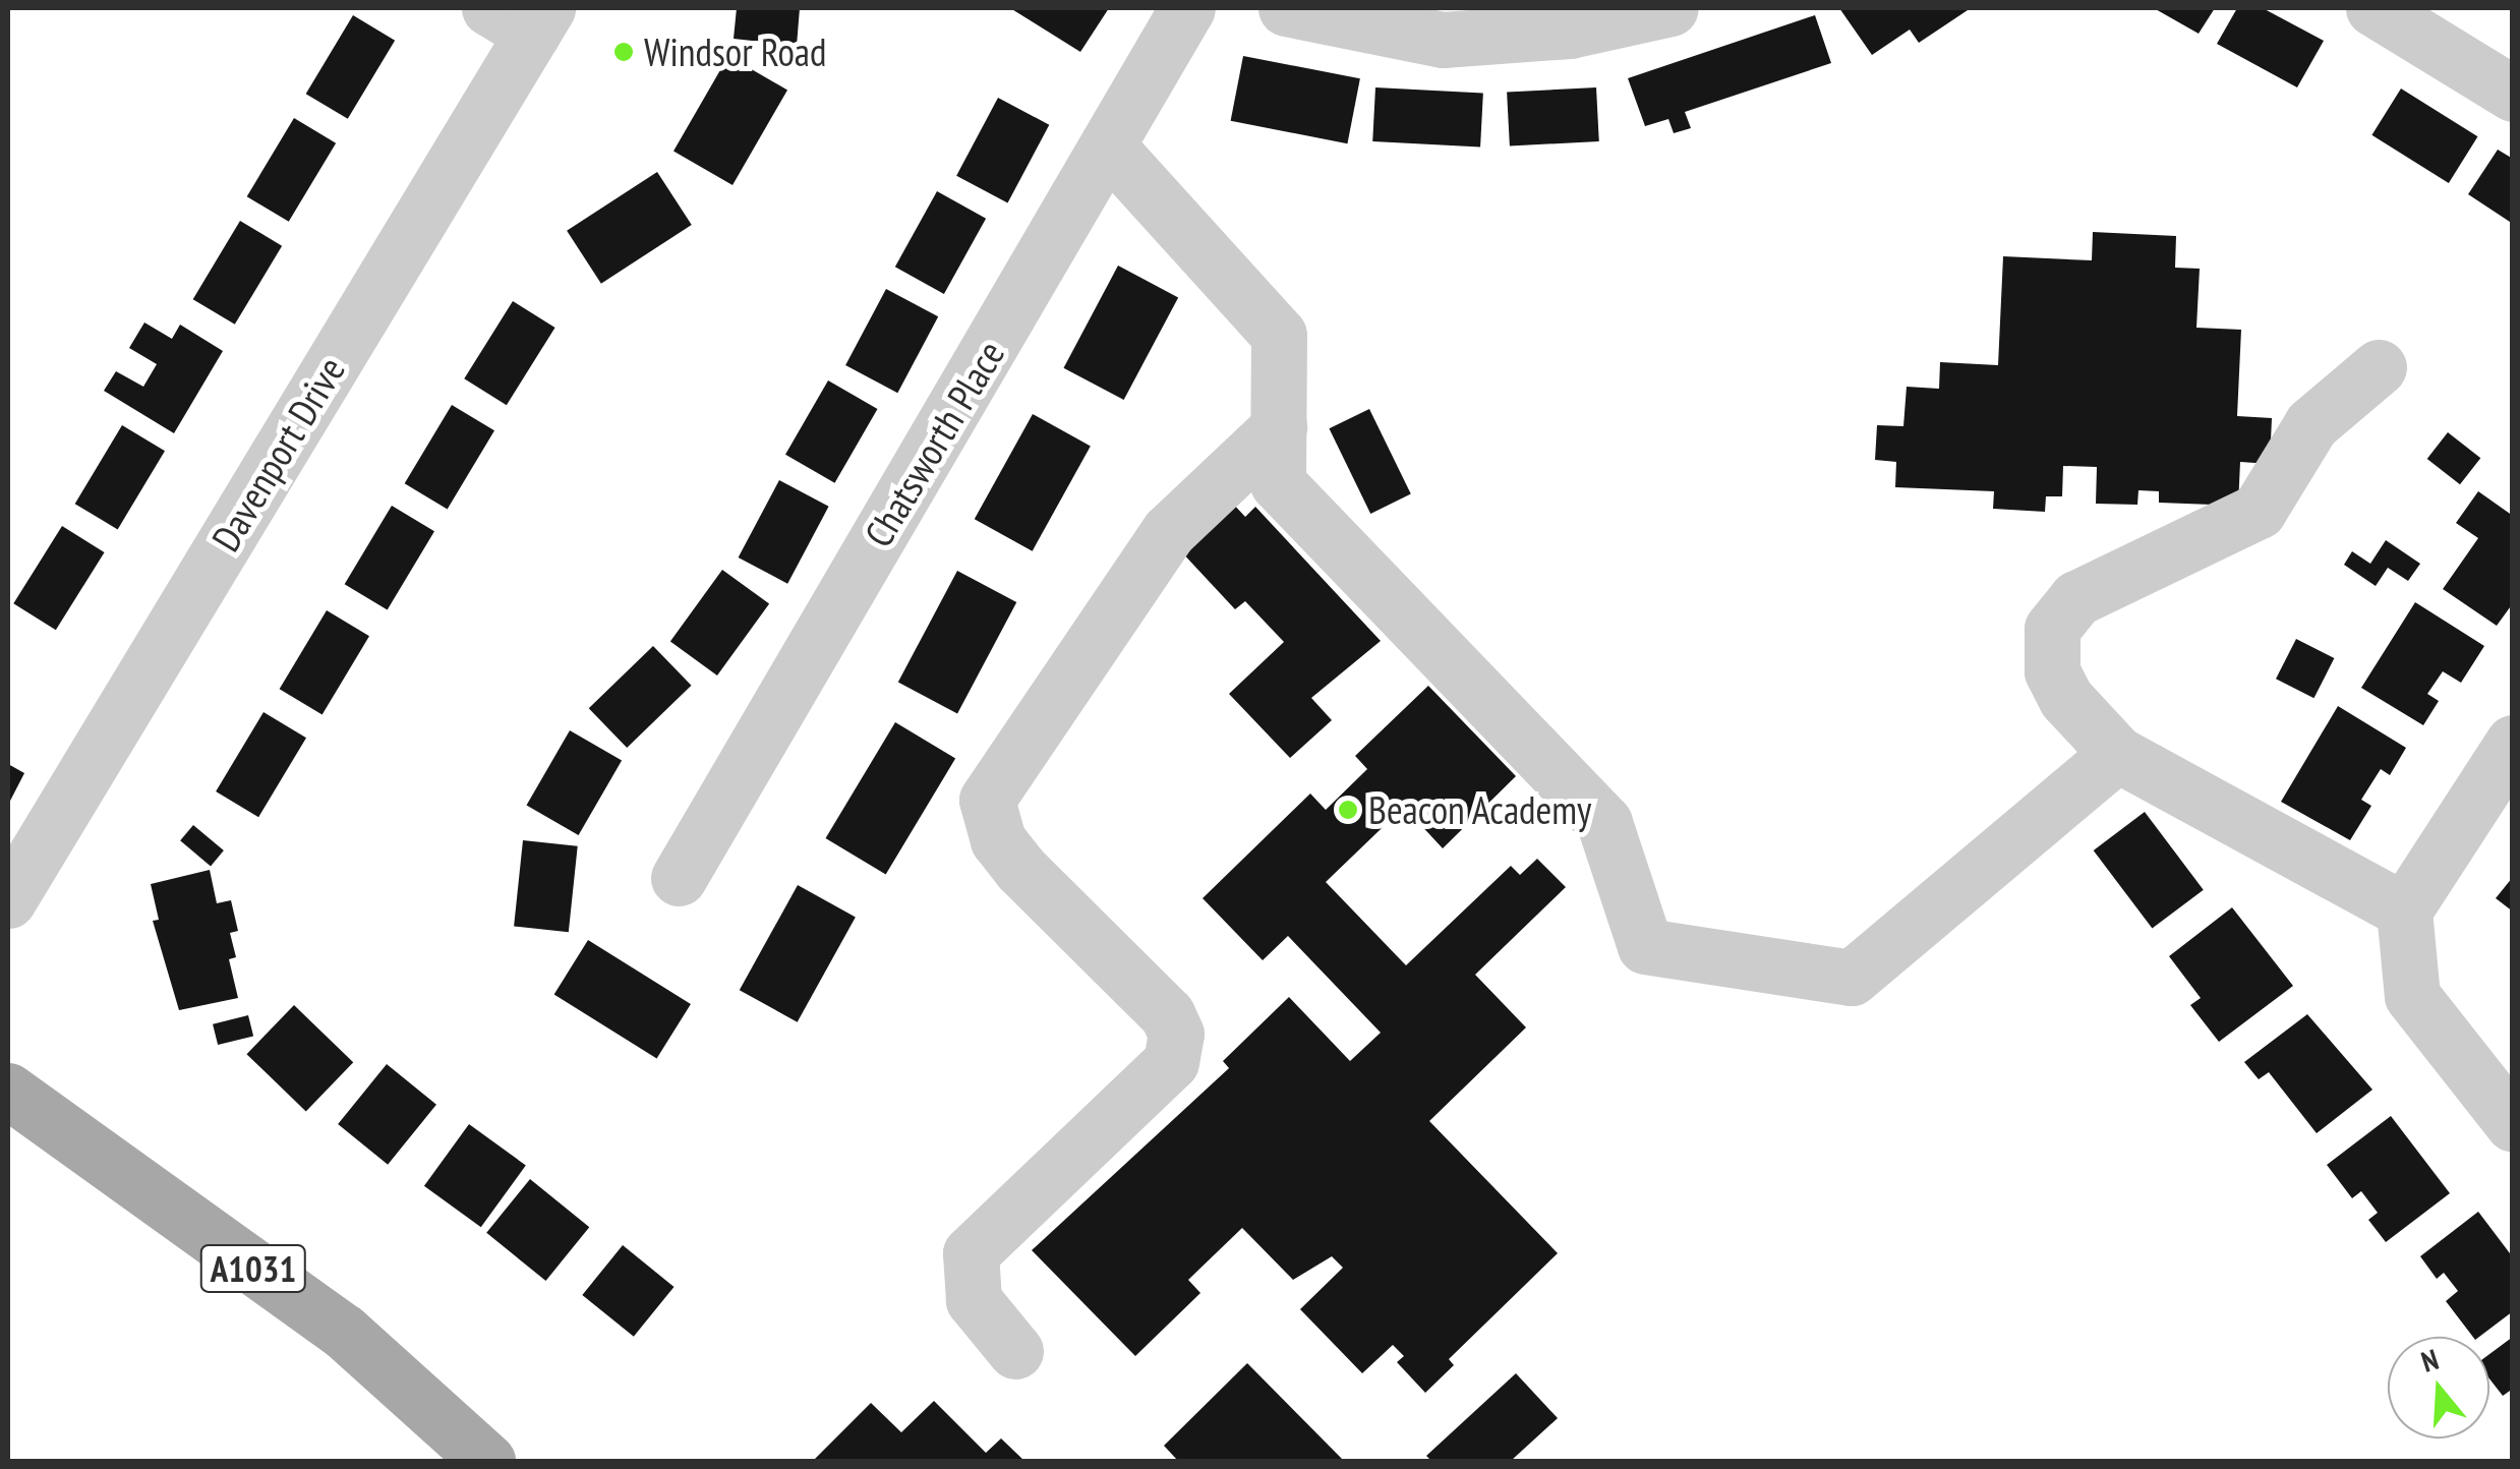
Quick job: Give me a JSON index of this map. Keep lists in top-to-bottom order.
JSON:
{
  "streets": {
    "main road": ["A1031"],
    "street": ["Chatsworth Place", "Davenport Drive"]
  },
  "places": ["Windsor Road", "Beacon Academy"],
  "north": "top"
}
